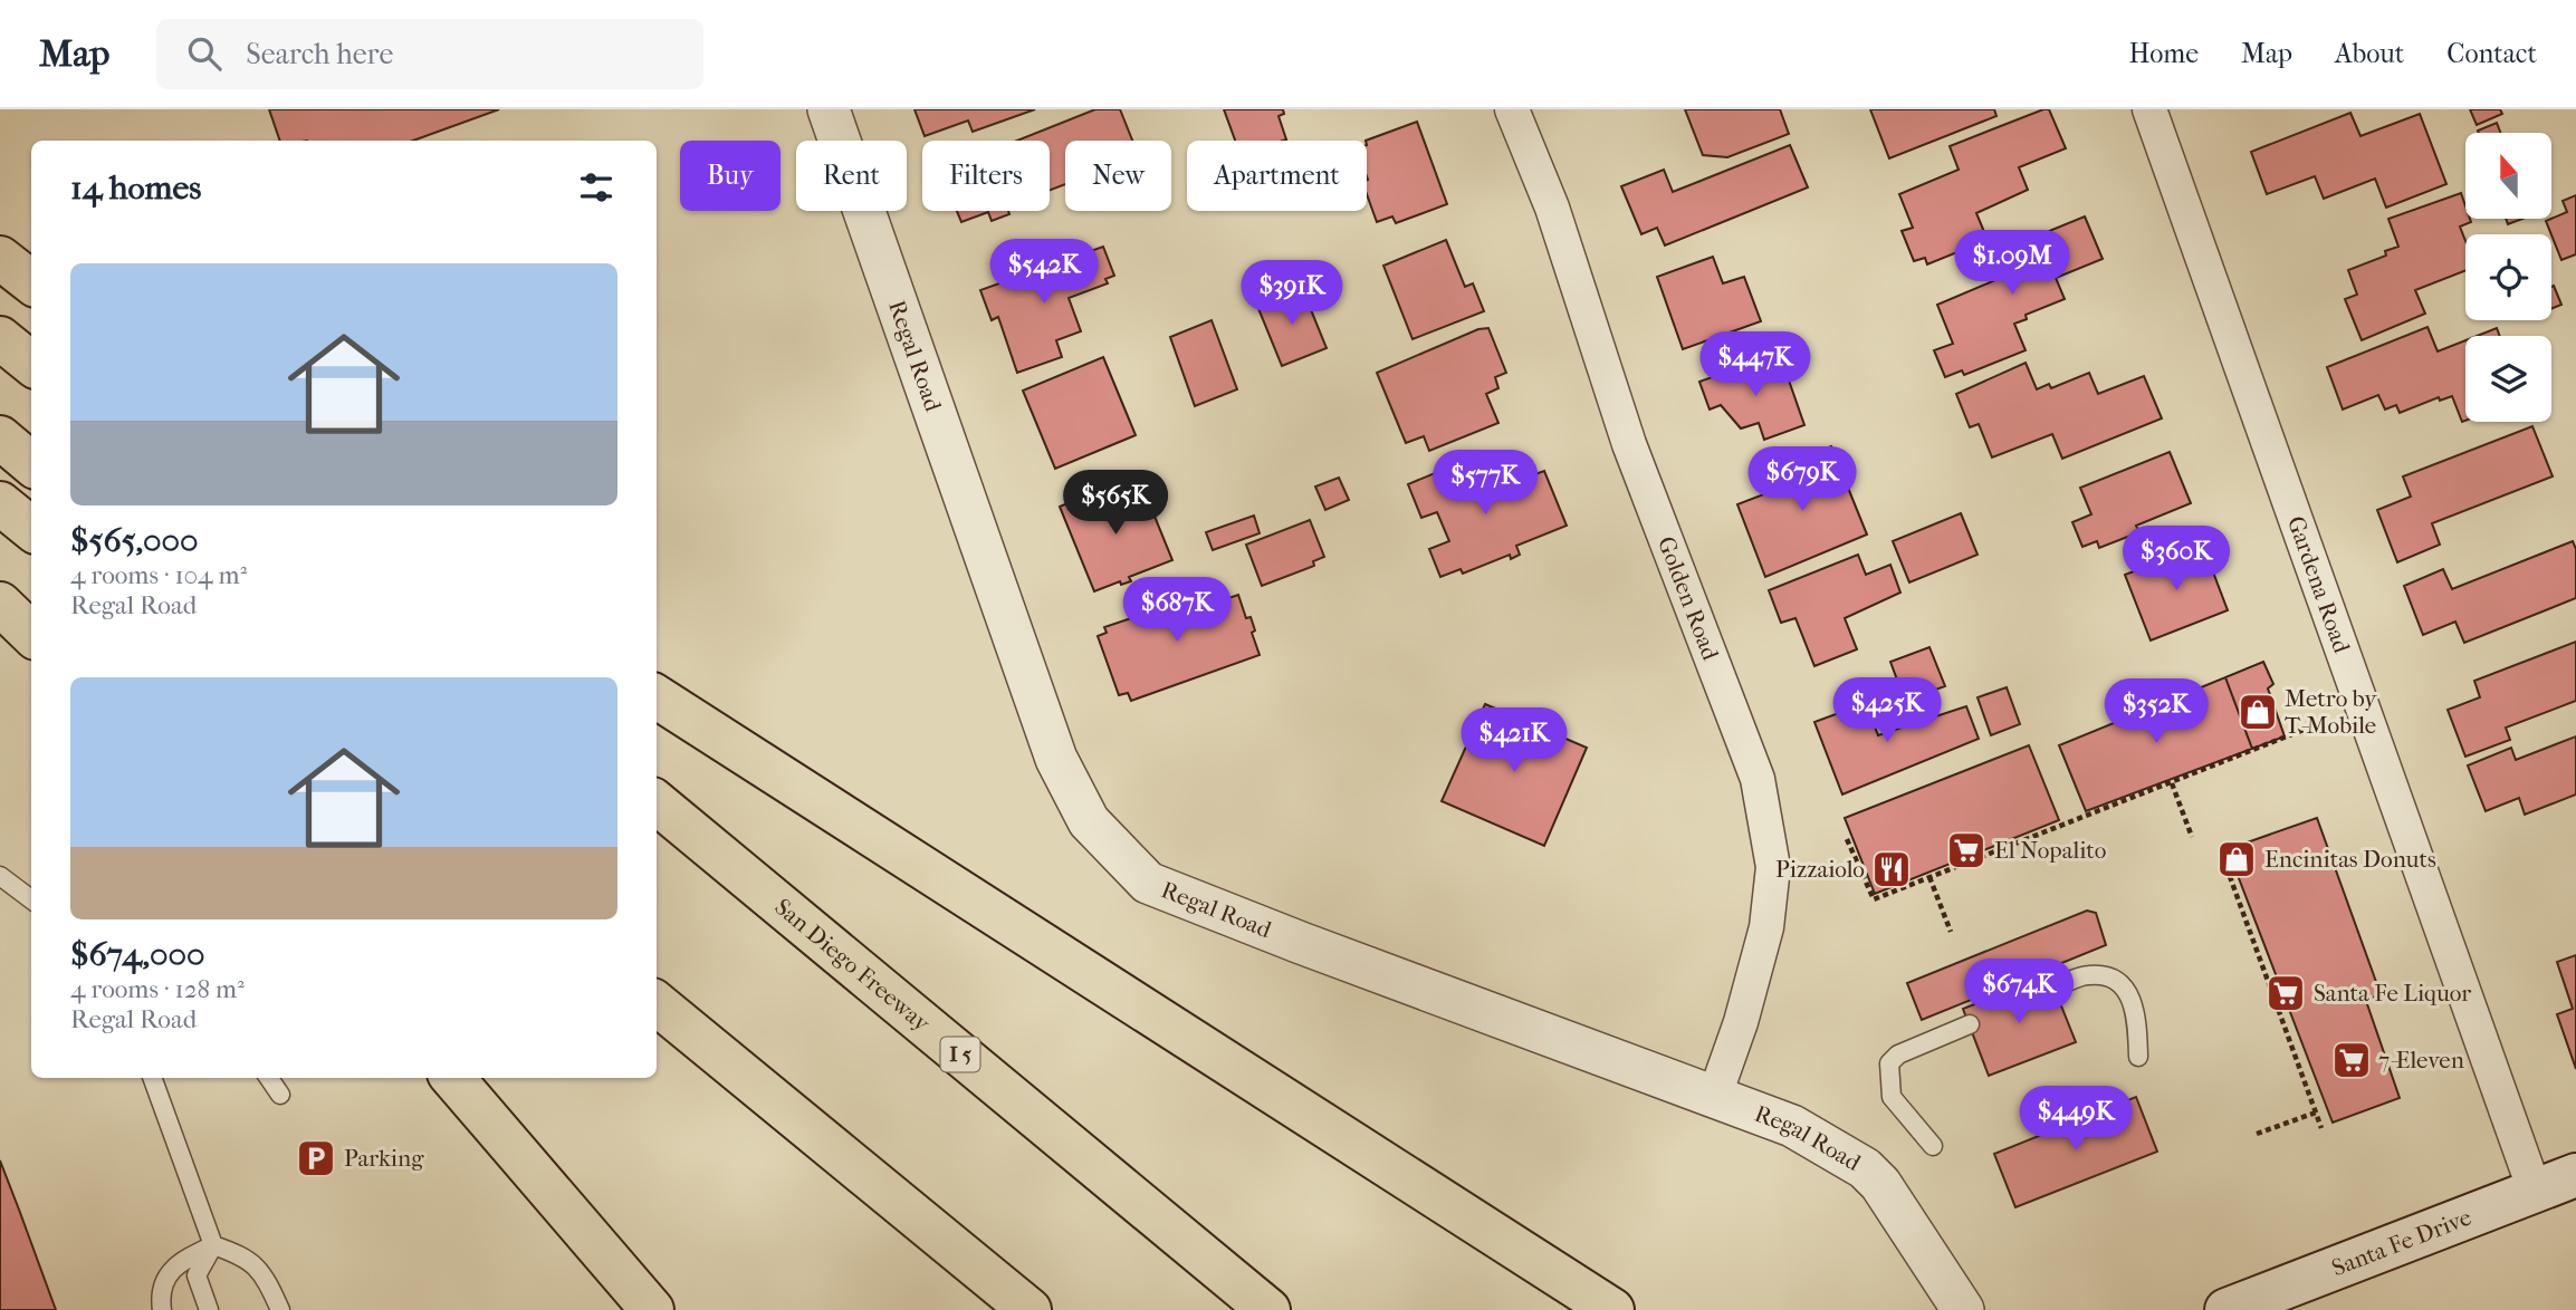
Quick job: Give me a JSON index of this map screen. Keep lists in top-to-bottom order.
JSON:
{
  "streets": {
    "highway": ["San Diego Freeway", "I 5"],
    "main road": ["Santa Fe Drive"],
    "street": ["Regal Road", "Gardena Road", "Golden Road"]
  },
  "crossings": [
    ["Regal Road", "Golden Road"],
    ["Gardena Road", "Santa Fe Drive"]
  ],
  "places": {
    "shop": ["Metro by T-Mobile", "Encinitas Donuts"],
    "supermarket": ["El Nopalito", "Santa Fe Liquor", "7-Eleven"],
    "restaurant": ["Pizzaiolo"],
    "parking": ["Parking"]
  },
  "north": "top",
  "page": {
    "header": "Map",
    "search": "Search here",
    "nav": [
      "Home",
      "Map",
      "About",
      "Contact"
    ],
    "chip": [
      "Buy",
      "Rent",
      "Filters",
      "New",
      "Apartment"
    ],
    "heading": "14 homes",
    "price": [
      "$1.09M",
      "$542K",
      "$391K",
      "$447K",
      "$679K",
      "$577K",
      "$565K",
      "$360K",
      "$687K",
      "$425K",
      "$352K",
      "$421K",
      "$674K",
      "$449K"
    ],
    "list": [
      {
        "name": "$565,000",
        "note": "4 rooms · 104 m² · Regal Road"
      },
      {
        "name": "$674,000",
        "note": "4 rooms · 128 m² · Regal Road"
      }
    ]
  }
}
